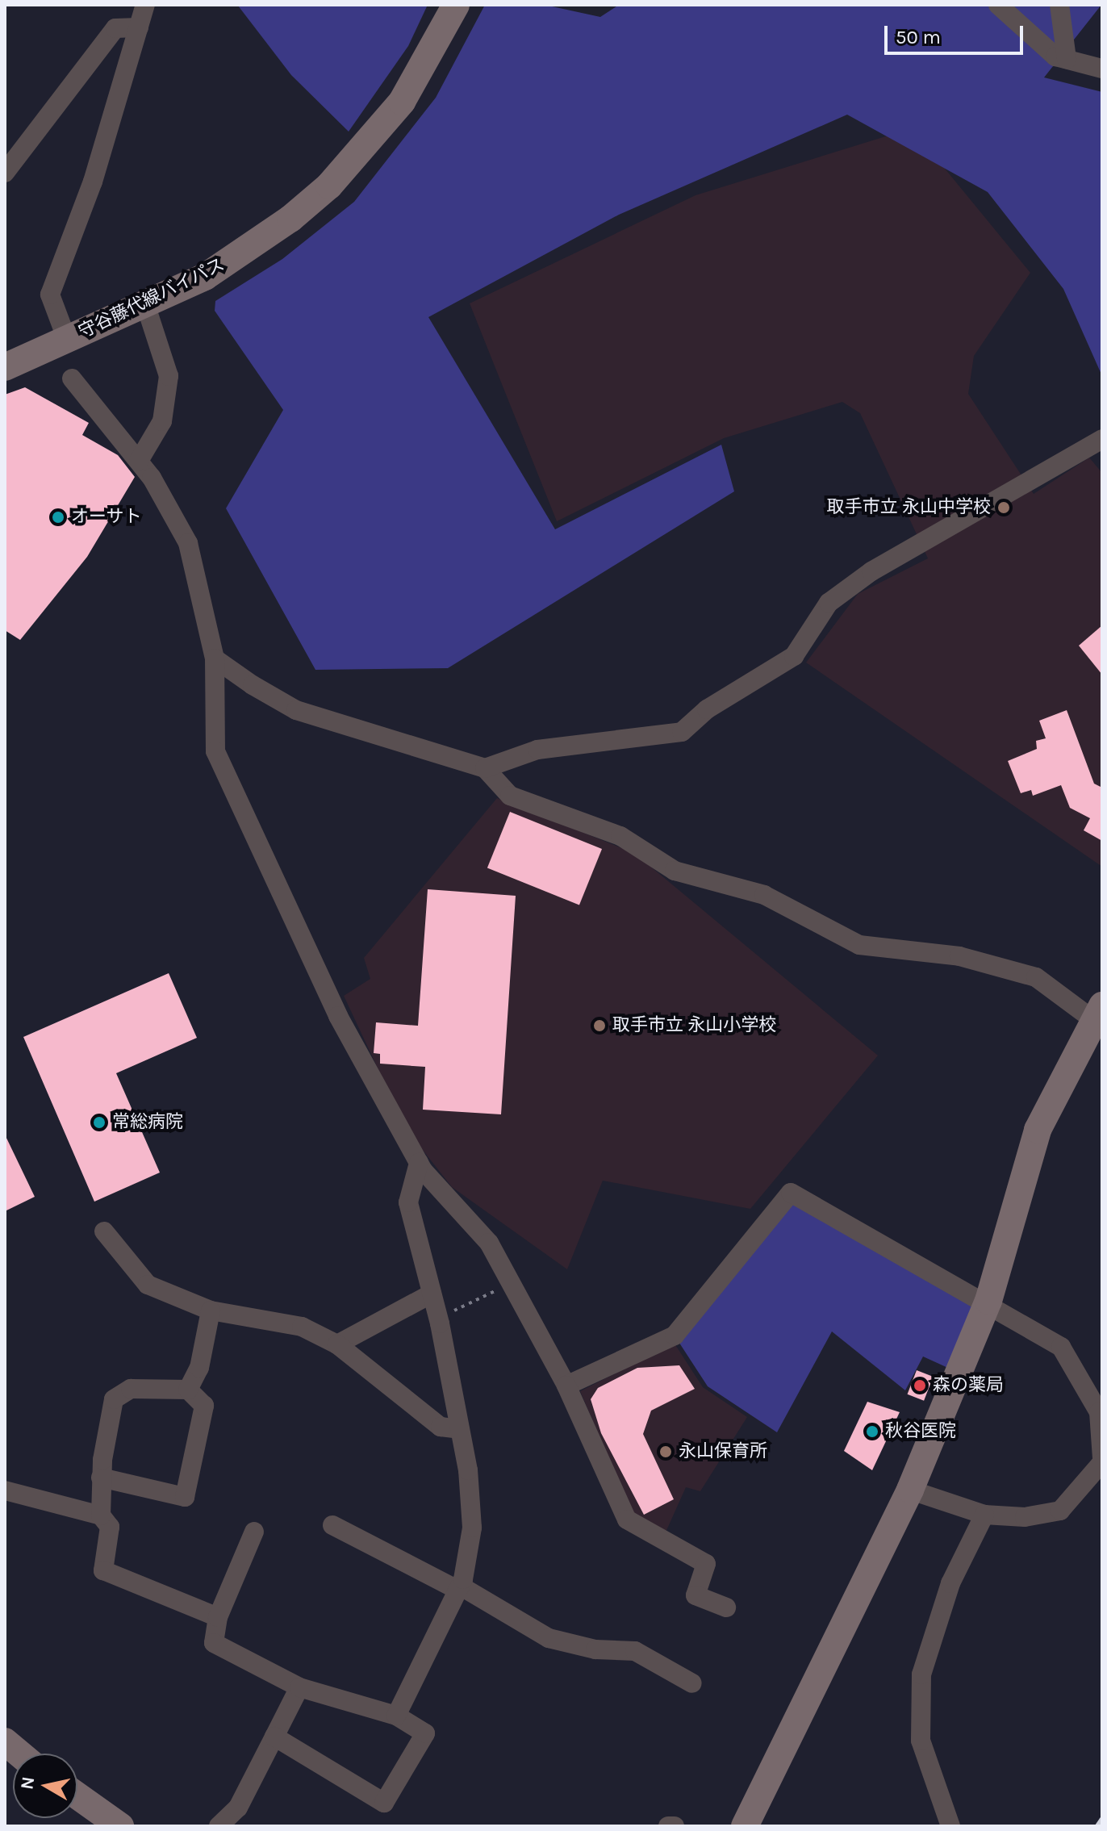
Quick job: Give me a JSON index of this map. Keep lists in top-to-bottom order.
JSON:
{
  "streets": {
    "street": ["守谷藤代線バイパス"]
  },
  "places": [
    "取手市立 永山中学校",
    "オーサト",
    "取手市立 永山小学校",
    "常総病院",
    "森の薬局",
    "秋谷医院",
    "永山保育所"
  ],
  "scale_bar": "50 m",
  "north": "left"
}
